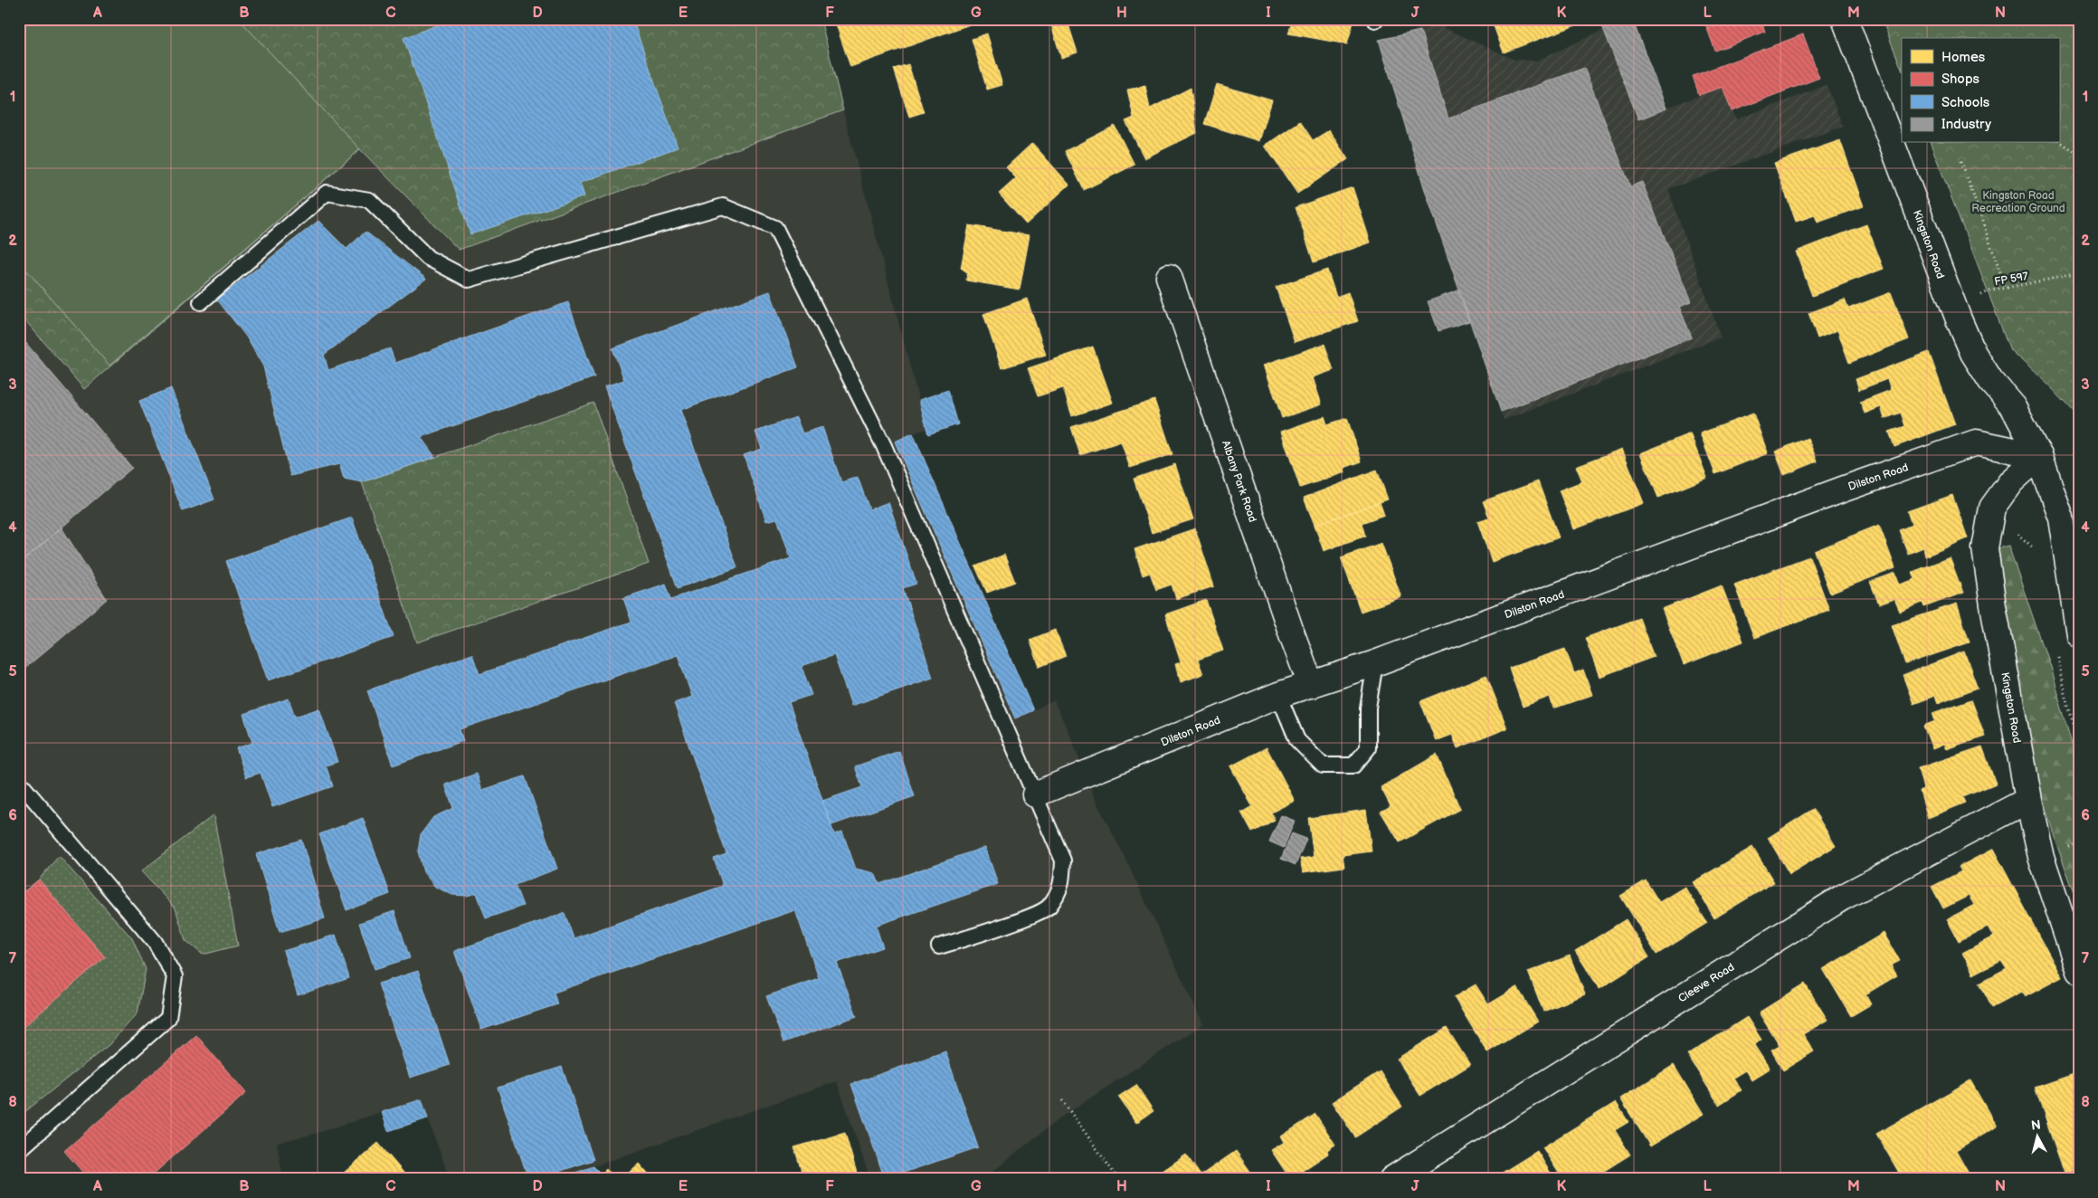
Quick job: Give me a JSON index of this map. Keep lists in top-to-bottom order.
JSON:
{
  "streets": {
    "street": [
      "Kingston Road",
      "Dilston Road",
      "Albany Park Road",
      "Cleeve Road"
    ],
    "path": ["FP 597"]
  },
  "crossings": [
    ["Kingston Road", "Dilston Road"],
    ["Kingston Road", "Cleeve Road"],
    ["Dilston Road", "Albany Park Road"]
  ],
  "parks": ["Kingston Road Recreation Ground"],
  "legend": [
    "Homes",
    "Shops",
    "Schools",
    "Industry"
  ],
  "north": "top",
  "grid": {
    "columns": [
      "A",
      "B",
      "C",
      "D",
      "E",
      "F",
      "G",
      "H",
      "I",
      "J",
      "K",
      "L",
      "M",
      "N"
    ],
    "rows": [
      "1",
      "2",
      "3",
      "4",
      "5",
      "6",
      "7",
      "8"
    ]
  }
}
